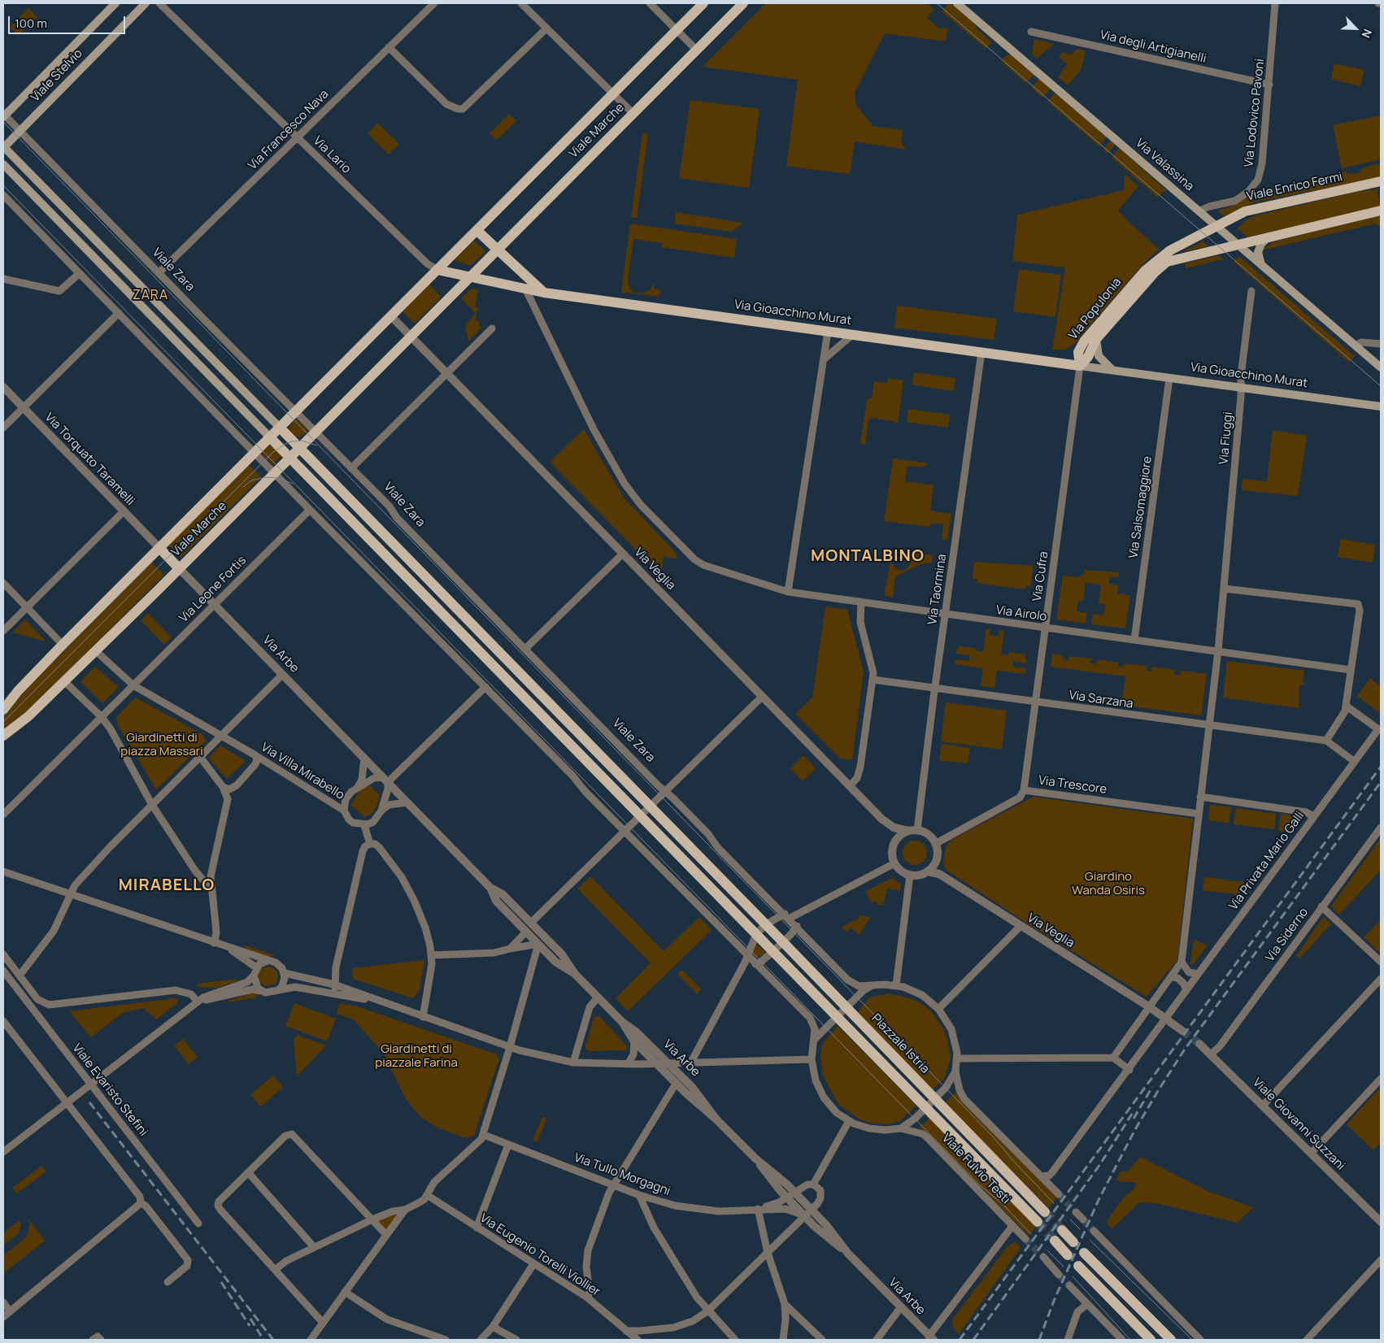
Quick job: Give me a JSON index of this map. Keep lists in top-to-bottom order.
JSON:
{
  "streets": {
    "main road": [
      "Viale Stelvio",
      "Viale Marche",
      "Via Valassina",
      "Viale Enrico Fermi",
      "Via Populonia",
      "Via Gioacchino Murat",
      "Piazzale Istria",
      "Viale Fulvio Testi"
    ],
    "street": [
      "Via degli Artigianelli",
      "Via Lodovico Pavoni",
      "Via Francesco Nava",
      "Via Lario",
      "Viale Zara",
      "Via Fiuggi",
      "Via Torquato Taramelli",
      "Via Salsomaggiore",
      "Via Veglia",
      "Via Cufra",
      "Via Leone Fortis",
      "Via Taormina",
      "Via Airolo",
      "Via Arbe",
      "Via Sarzana",
      "Via Villa Mirabello",
      "Via Trescore",
      "Via Privata Mario Galli",
      "Via Siderno",
      "Viale Evaristo Stefini",
      "Viale Giovanni Suzzani",
      "Via Tullo Morgagni",
      "Via Eugenio Torelli Viollier"
    ]
  },
  "crossings": [
    ["Via degli Artigianelli", "Via Lodovico Pavoni"],
    ["Viale Stelvio", "Viale Zara"],
    ["Via Lodovico Pavoni", "Via Valassina"],
    ["Via Francesco Nava", "Via Lario"],
    ["Via Francesco Nava", "Viale Zara"],
    ["Viale Marche", "Via Lario"],
    ["Viale Marche", "Viale Zara"],
    ["Viale Marche", "Via Gioacchino Murat"],
    ["Viale Marche", "Via Torquato Taramelli"],
    ["Viale Marche", "Via Veglia"],
    ["Viale Marche", "Via Arbe"],
    ["Viale Marche", "Via Villa Mirabello"],
    ["Via Valassina", "Viale Enrico Fermi"],
    ["Via Valassina", "Via Populonia"],
    ["Viale Enrico Fermi", "Via Populonia"],
    ["Via Populonia", "Via Gioacchino Murat"],
    ["Via Populonia", "Via Cufra"],
    ["Via Gioacchino Murat", "Via Fiuggi"],
    ["Via Gioacchino Murat", "Via Salsomaggiore"],
    ["Via Gioacchino Murat", "Via Cufra"],
    ["Via Gioacchino Murat", "Via Taormina"],
    ["Via Gioacchino Murat", "Via Airolo"],
    ["Via Fiuggi", "Via Airolo"],
    ["Via Fiuggi", "Via Sarzana"],
    ["Via Fiuggi", "Via Trescore"],
    ["Via Salsomaggiore", "Via Airolo"],
    ["Via Veglia", "Via Taormina"],
    ["Via Veglia", "Via Trescore"],
    ["Via Veglia", "Via Privata Mario Galli"],
    ["Via Cufra", "Via Airolo"],
    ["Via Cufra", "Via Sarzana"],
    ["Via Cufra", "Via Trescore"],
    ["Via Leone Fortis", "Via Arbe"],
    ["Via Leone Fortis", "Via Villa Mirabello"],
    ["Via Taormina", "Via Airolo"],
    ["Via Taormina", "Via Sarzana"],
    ["Via Taormina", "Via Trescore"],
    ["Via Arbe", "Via Villa Mirabello"],
    ["Via Arbe", "Via Tullo Morgagni"],
    ["Via Siderno", "Viale Giovanni Suzzani"],
    ["Piazzale Istria", "Viale Fulvio Testi"]
  ],
  "districts": ["ZARA", "MONTALBINO", "MIRABELLO"],
  "parks": ["Giardinetti di piazza Massari", "Giardino Wanda Osiris", "Giardinetti di piazzale Farina"],
  "scale_bar": "100 m",
  "north": "bottom right"
}
